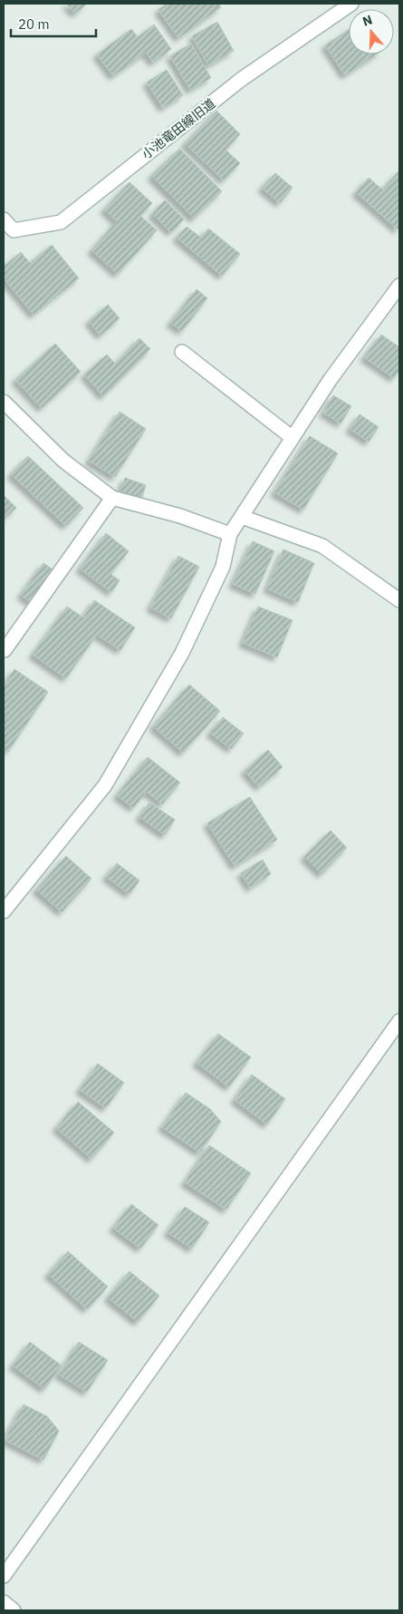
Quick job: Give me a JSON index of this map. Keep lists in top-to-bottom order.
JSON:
{
  "streets": {
    "street": ["小池竜田線旧道"]
  },
  "scale_bar": "20 m",
  "north": "top"
}
